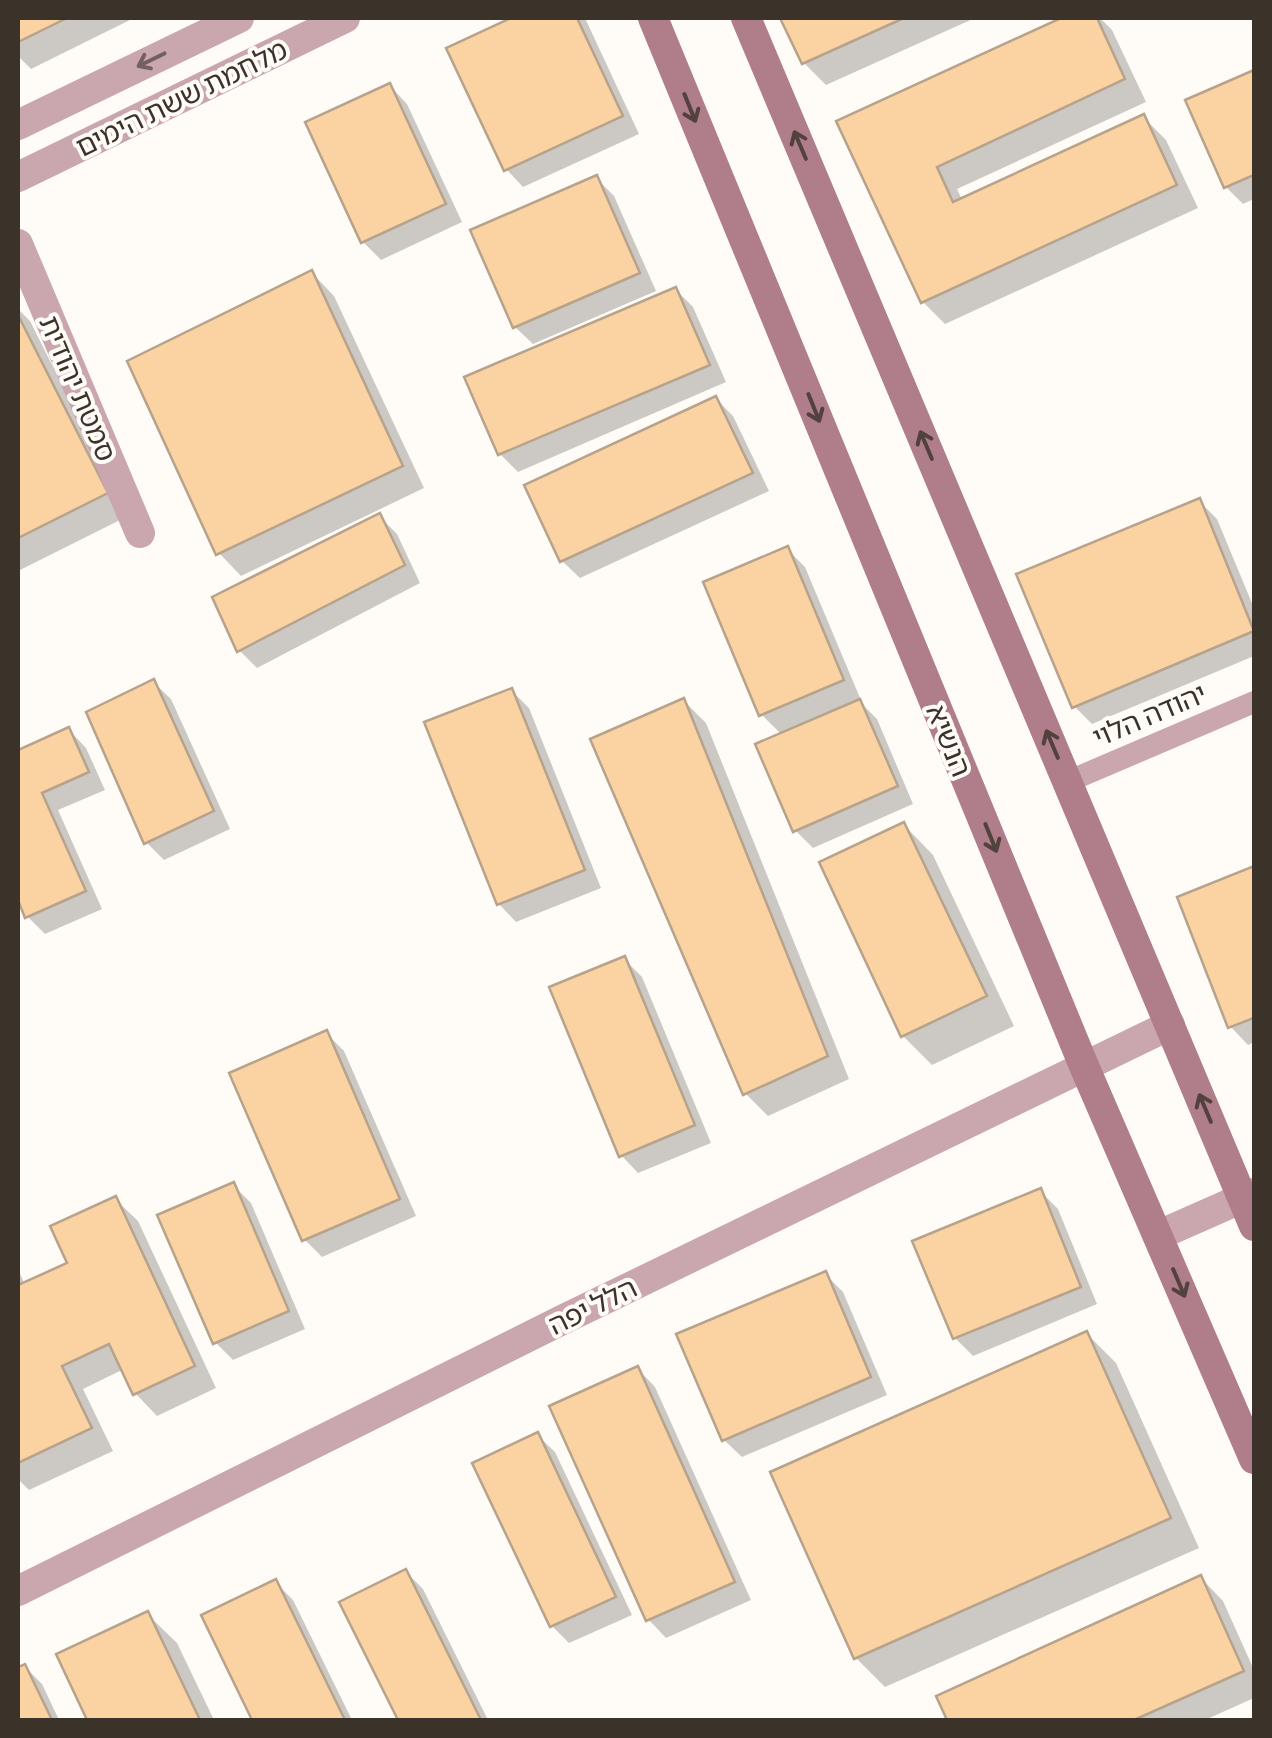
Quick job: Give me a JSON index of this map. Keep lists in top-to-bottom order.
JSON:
{
  "streets": {
    "main road": ["הנשיא"],
    "street": ["מלחמת ששת הימים", "סמטת יהודית", "הלל יפה"],
    "lane": ["יהודה הלוי"]
  },
  "crossings": [
    ["הנשיא", "הלל יפה"]
  ]
}
